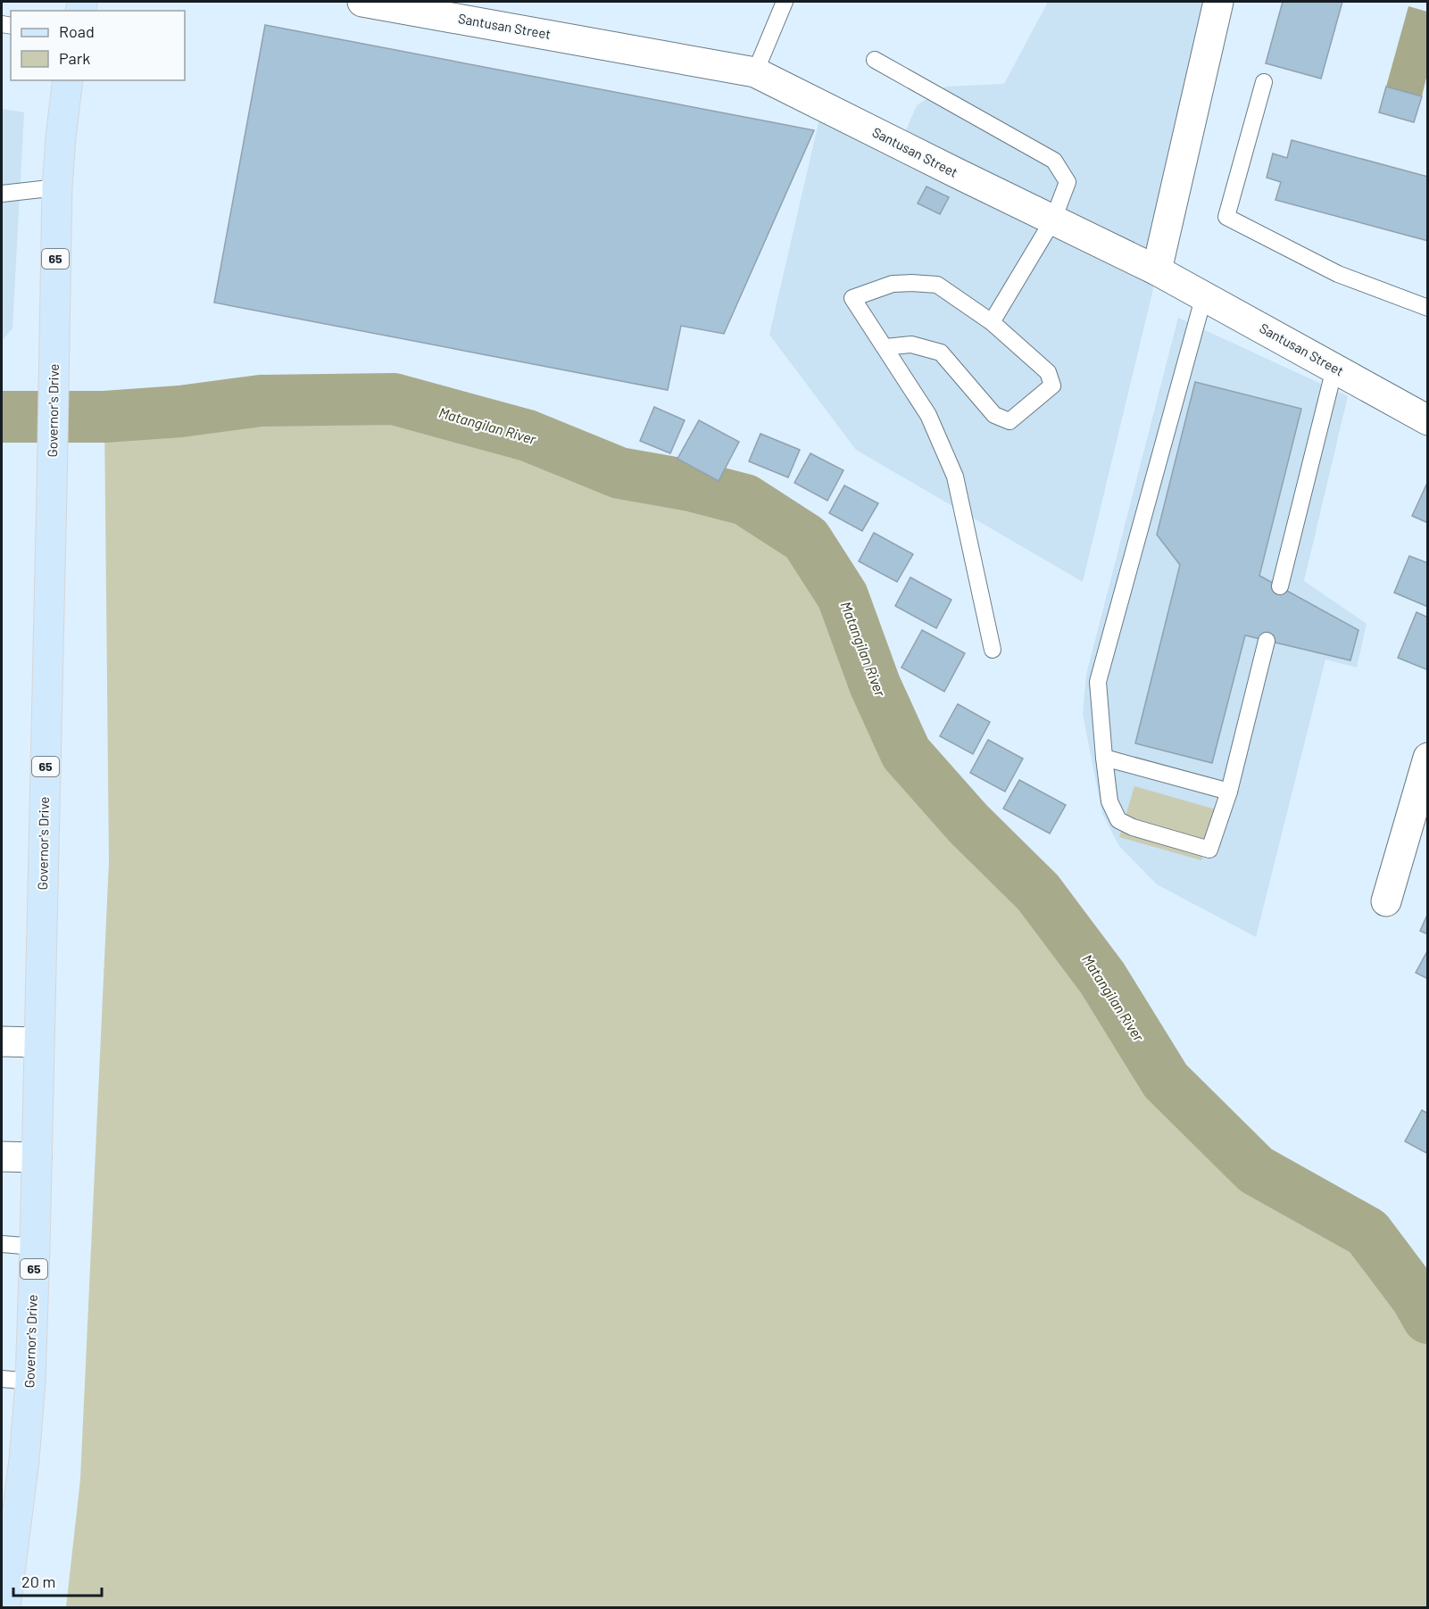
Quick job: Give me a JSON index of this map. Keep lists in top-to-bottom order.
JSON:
{
  "streets": {
    "main road": ["65", "Governor's Drive"],
    "street": ["Santusan Street"]
  },
  "water": ["Matangilan River"],
  "legend": ["Road", "Park"],
  "scale_bar": "20 m"
}
